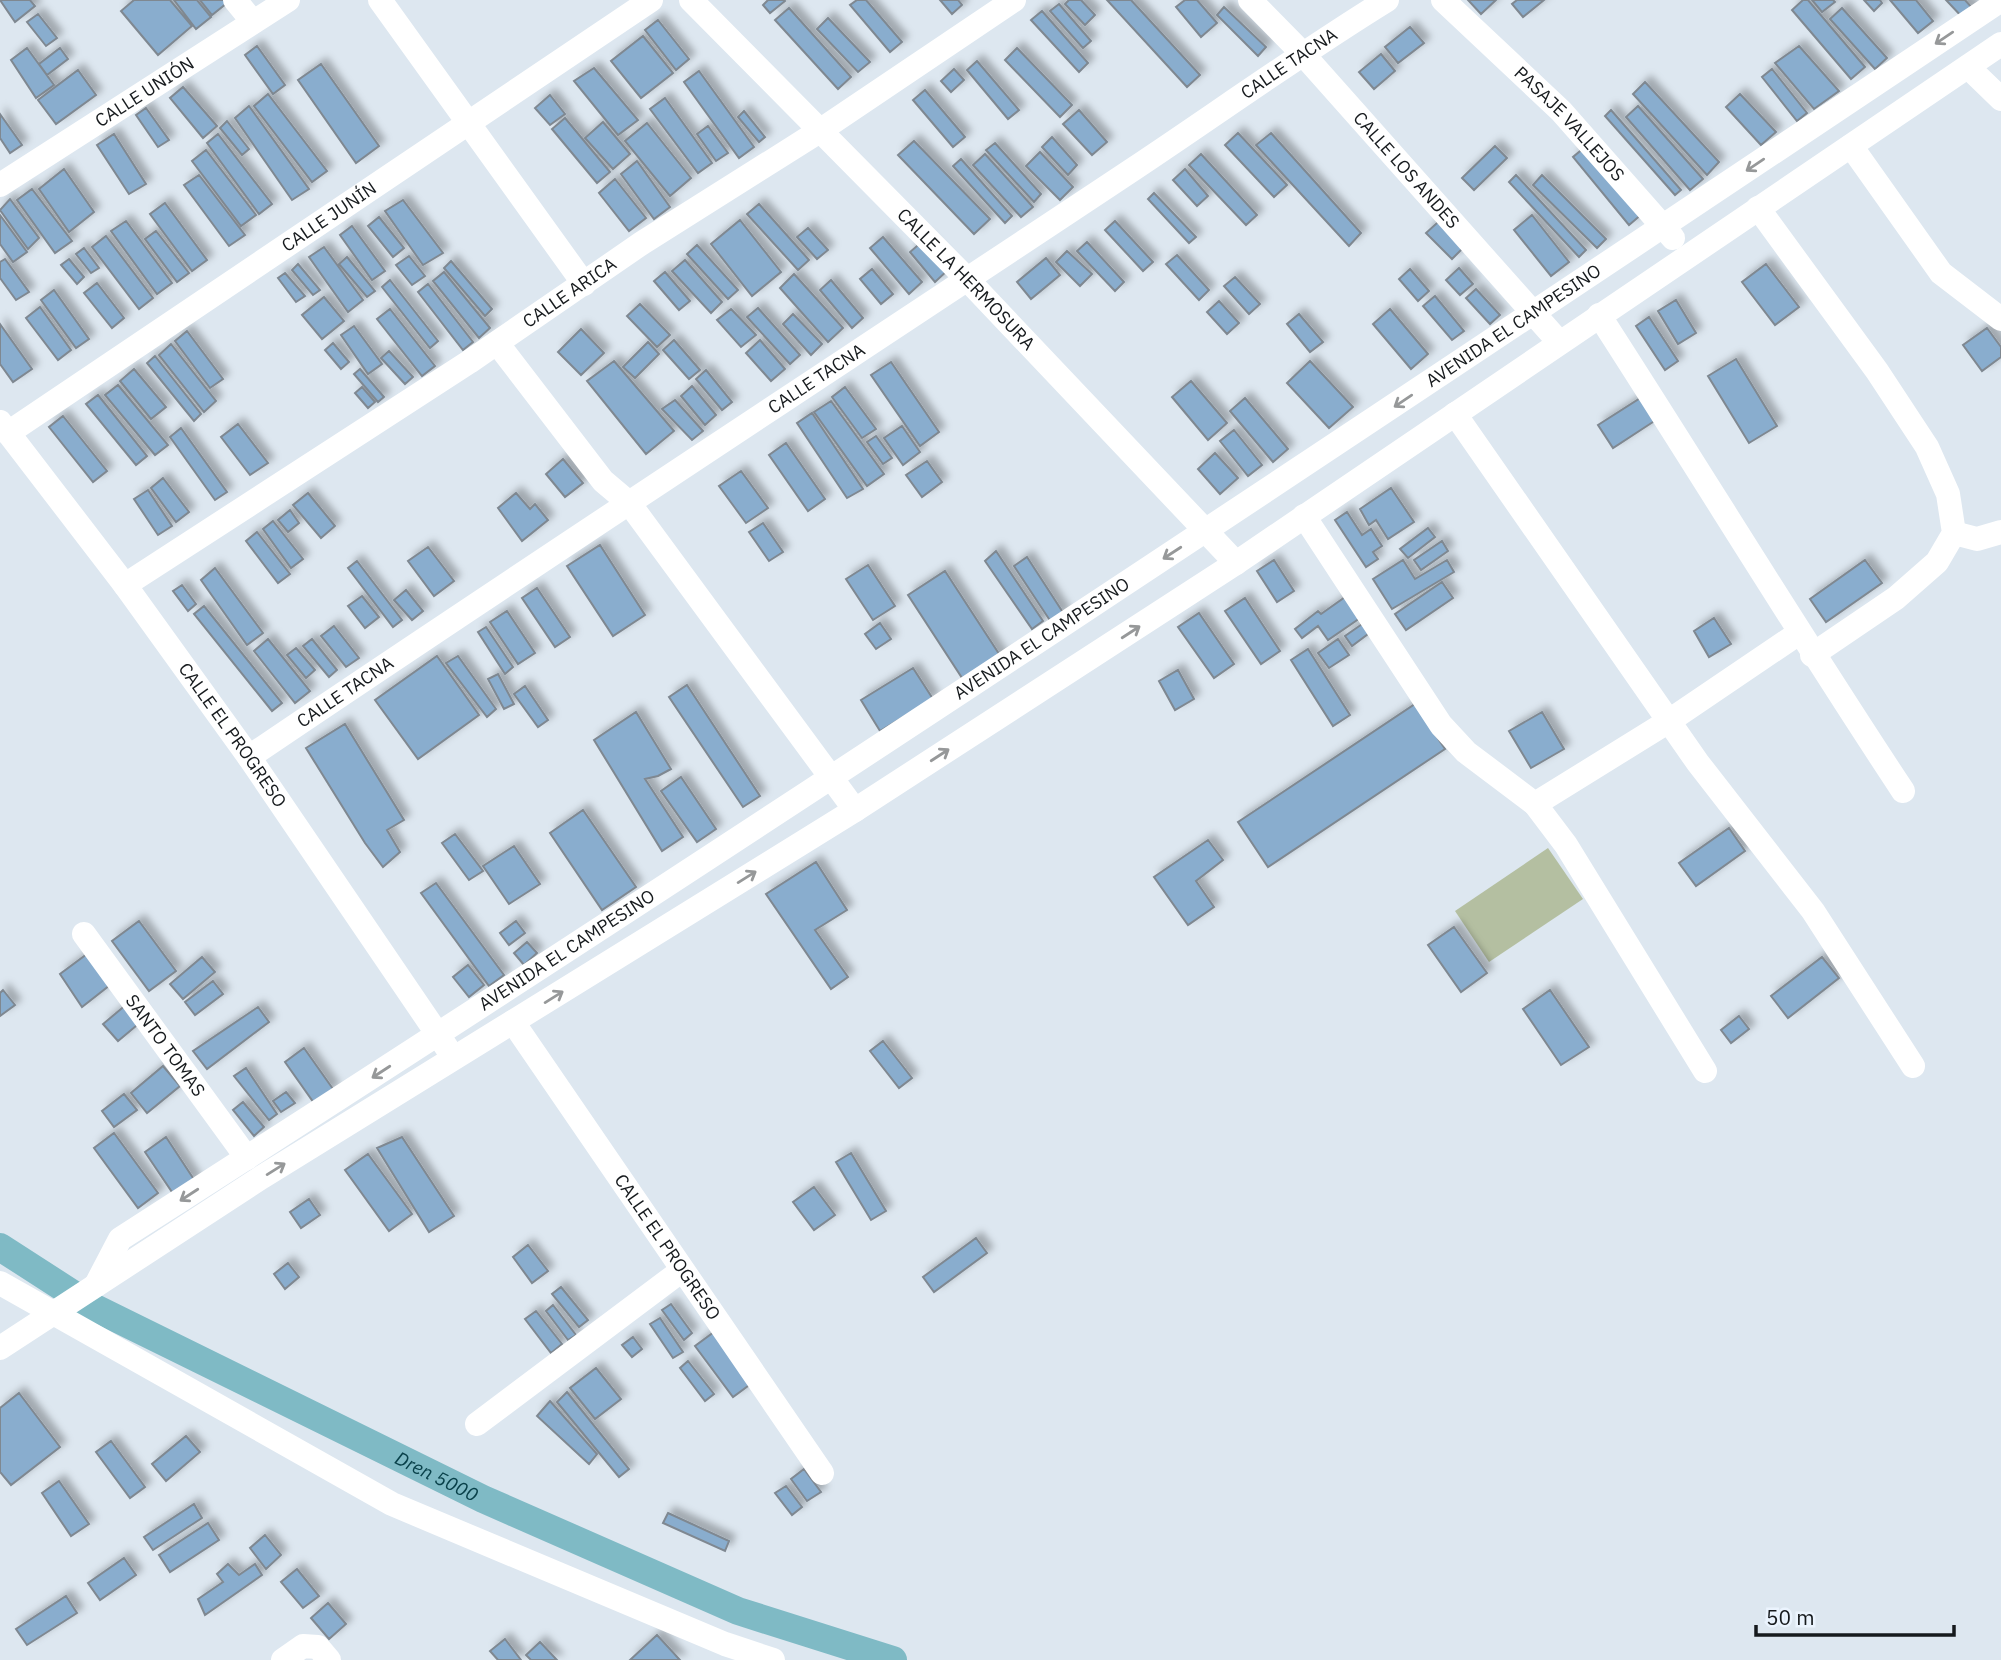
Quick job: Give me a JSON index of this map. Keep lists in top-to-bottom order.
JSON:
{
  "streets": {
    "street": [
      "CALLE TACNA",
      "CALLE UNIÓN",
      "PASAJE VALLEJOS",
      "CALLE LOS ANDES",
      "CALLE JUNÍN",
      "CALLE LA HERMOSURA",
      "CALLE ARICA",
      "AVENIDA EL CAMPESINO",
      "CALLE EL PROGRESO",
      "SANTO TOMAS"
    ]
  },
  "crossings": [
    ["CALLE TACNA", "CALLE LOS ANDES"],
    ["CALLE TACNA", "CALLE LA HERMOSURA"],
    ["CALLE TACNA", "CALLE EL PROGRESO"],
    ["PASAJE VALLEJOS", "AVENIDA EL CAMPESINO"],
    ["CALLE LOS ANDES", "AVENIDA EL CAMPESINO"],
    ["CALLE JUNÍN", "CALLE EL PROGRESO"],
    ["CALLE LA HERMOSURA", "CALLE ARICA"],
    ["CALLE LA HERMOSURA", "AVENIDA EL CAMPESINO"],
    ["CALLE ARICA", "CALLE EL PROGRESO"],
    ["AVENIDA EL CAMPESINO", "CALLE EL PROGRESO"],
    ["AVENIDA EL CAMPESINO", "SANTO TOMAS"]
  ],
  "water": ["Dren 5000"],
  "scale_bar": "50 m"
}
